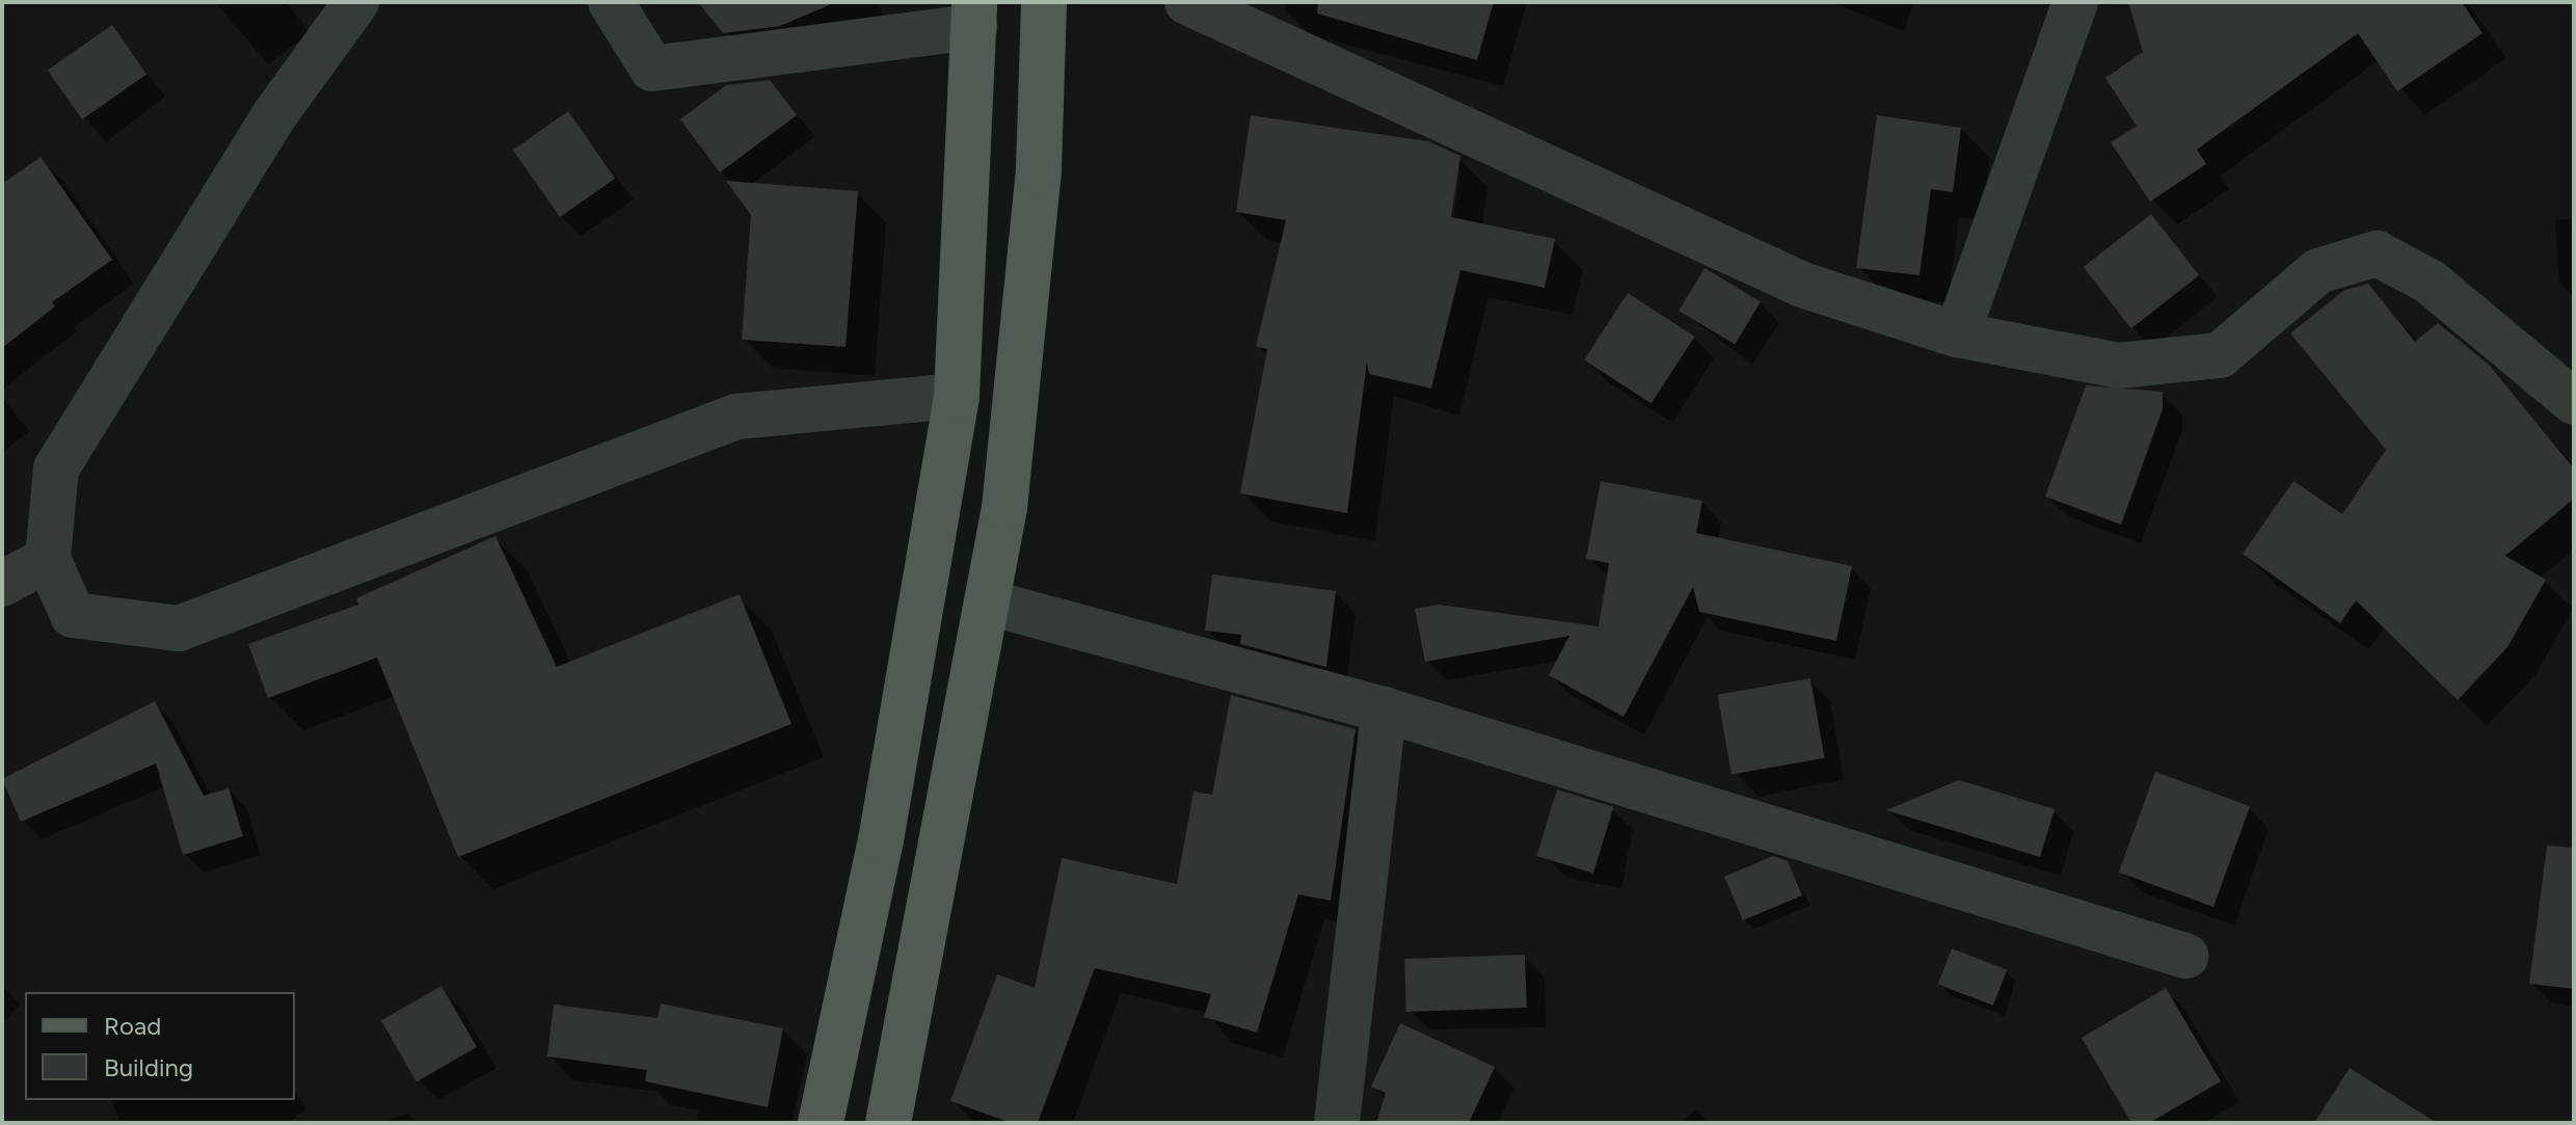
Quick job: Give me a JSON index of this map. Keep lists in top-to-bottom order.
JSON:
{
  "legend": ["Road", "Building"]
}
